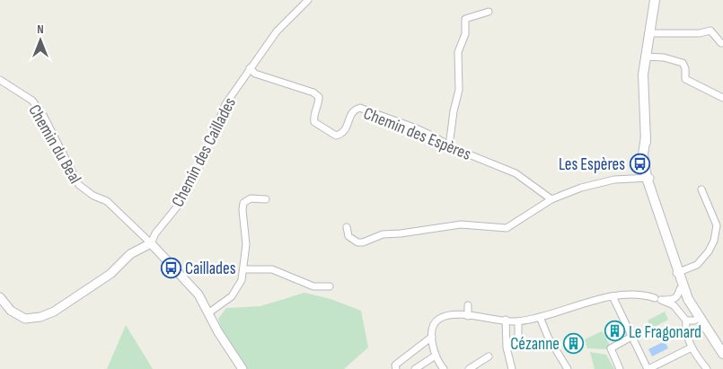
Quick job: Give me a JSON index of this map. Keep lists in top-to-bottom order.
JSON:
{
  "streets": {
    "street": ["Chemin des Espères", "Chemin du Beal", "Chemin des Caillades"]
  },
  "crossings": [
    ["Chemin des Espères", "Chemin des Caillades"],
    ["Chemin du Beal", "Chemin des Caillades"]
  ],
  "places": {
    "bus stop": ["Les Espères", "Caillades"],
    "building": ["Le Fragonard", "Cézanne"]
  },
  "north": "top"
}
